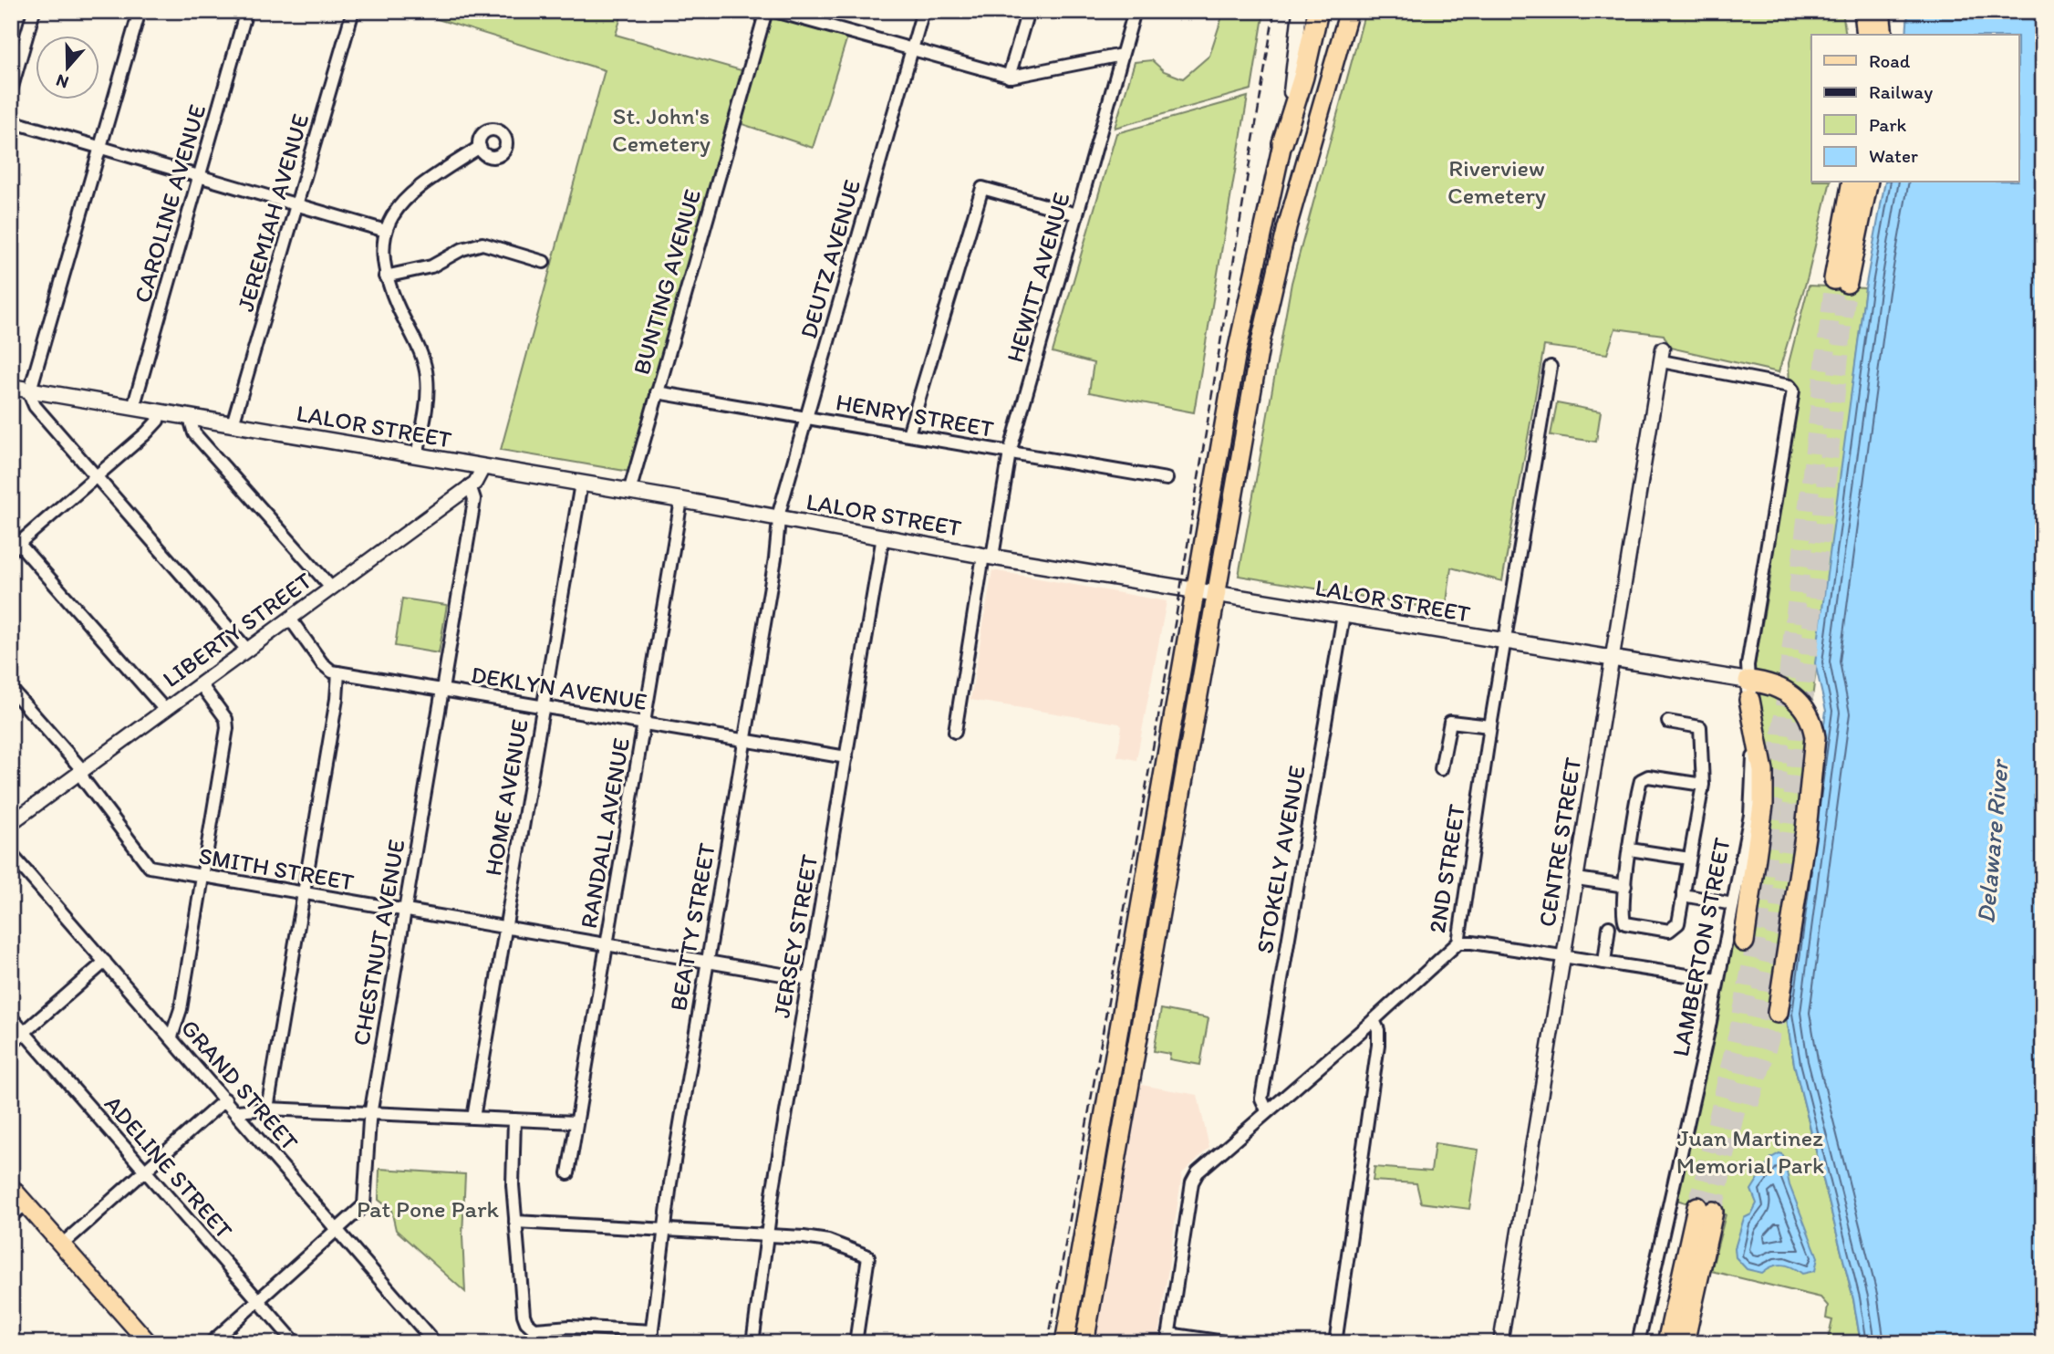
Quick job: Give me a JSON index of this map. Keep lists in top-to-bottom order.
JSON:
{
  "streets": {
    "main road": ["LALOR STREET"],
    "street": [
      "CAROLINE AVENUE",
      "JEREMIAH AVENUE",
      "DEUTZ AVENUE",
      "HEWITT AVENUE",
      "BUNTING AVENUE",
      "HENRY STREET",
      "LIBERTY STREET",
      "DEKLYN AVENUE",
      "HOME AVENUE",
      "RANDALL AVENUE",
      "CENTRE STREET",
      "STOKELY AVENUE",
      "SMITH STREET",
      "2ND STREET",
      "BEATTY STREET",
      "JERSEY STREET",
      "CHESTNUT AVENUE",
      "LAMBERTON STREET",
      "GRAND STREET",
      "ADELINE STREET"
    ]
  },
  "crossings": [
    ["CAROLINE AVENUE", "LALOR STREET"],
    ["JEREMIAH AVENUE", "LALOR STREET"],
    ["DEUTZ AVENUE", "HENRY STREET"],
    ["DEUTZ AVENUE", "LALOR STREET"],
    ["DEUTZ AVENUE", "BEATTY STREET"],
    ["HEWITT AVENUE", "HENRY STREET"],
    ["HEWITT AVENUE", "LALOR STREET"],
    ["BUNTING AVENUE", "HENRY STREET"],
    ["BUNTING AVENUE", "LALOR STREET"],
    ["LALOR STREET", "LIBERTY STREET"],
    ["LALOR STREET", "HOME AVENUE"],
    ["LALOR STREET", "RANDALL AVENUE"],
    ["LALOR STREET", "CENTRE STREET"],
    ["LALOR STREET", "STOKELY AVENUE"],
    ["LALOR STREET", "2ND STREET"],
    ["LALOR STREET", "BEATTY STREET"],
    ["LALOR STREET", "JERSEY STREET"],
    ["LALOR STREET", "LAMBERTON STREET"],
    ["LIBERTY STREET", "SMITH STREET"],
    ["LIBERTY STREET", "CHESTNUT AVENUE"],
    ["DEKLYN AVENUE", "HOME AVENUE"],
    ["DEKLYN AVENUE", "RANDALL AVENUE"],
    ["DEKLYN AVENUE", "BEATTY STREET"],
    ["DEKLYN AVENUE", "JERSEY STREET"],
    ["DEKLYN AVENUE", "CHESTNUT AVENUE"],
    ["HOME AVENUE", "SMITH STREET"],
    ["RANDALL AVENUE", "SMITH STREET"],
    ["CENTRE STREET", "LAMBERTON STREET"],
    ["STOKELY AVENUE", "2ND STREET"],
    ["SMITH STREET", "BEATTY STREET"],
    ["SMITH STREET", "JERSEY STREET"],
    ["SMITH STREET", "CHESTNUT AVENUE"],
    ["CHESTNUT AVENUE", "GRAND STREET"],
    ["CHESTNUT AVENUE", "ADELINE STREET"]
  ],
  "water": ["Delaware River"],
  "parks": [
    "St. John's Cemetery",
    "Riverview Cemetery",
    "Juan Martinez Memorial Park",
    "Pat Pone Park"
  ],
  "legend": [
    "Road",
    "Railway",
    "Park",
    "Water"
  ],
  "north": "bottom"
}
